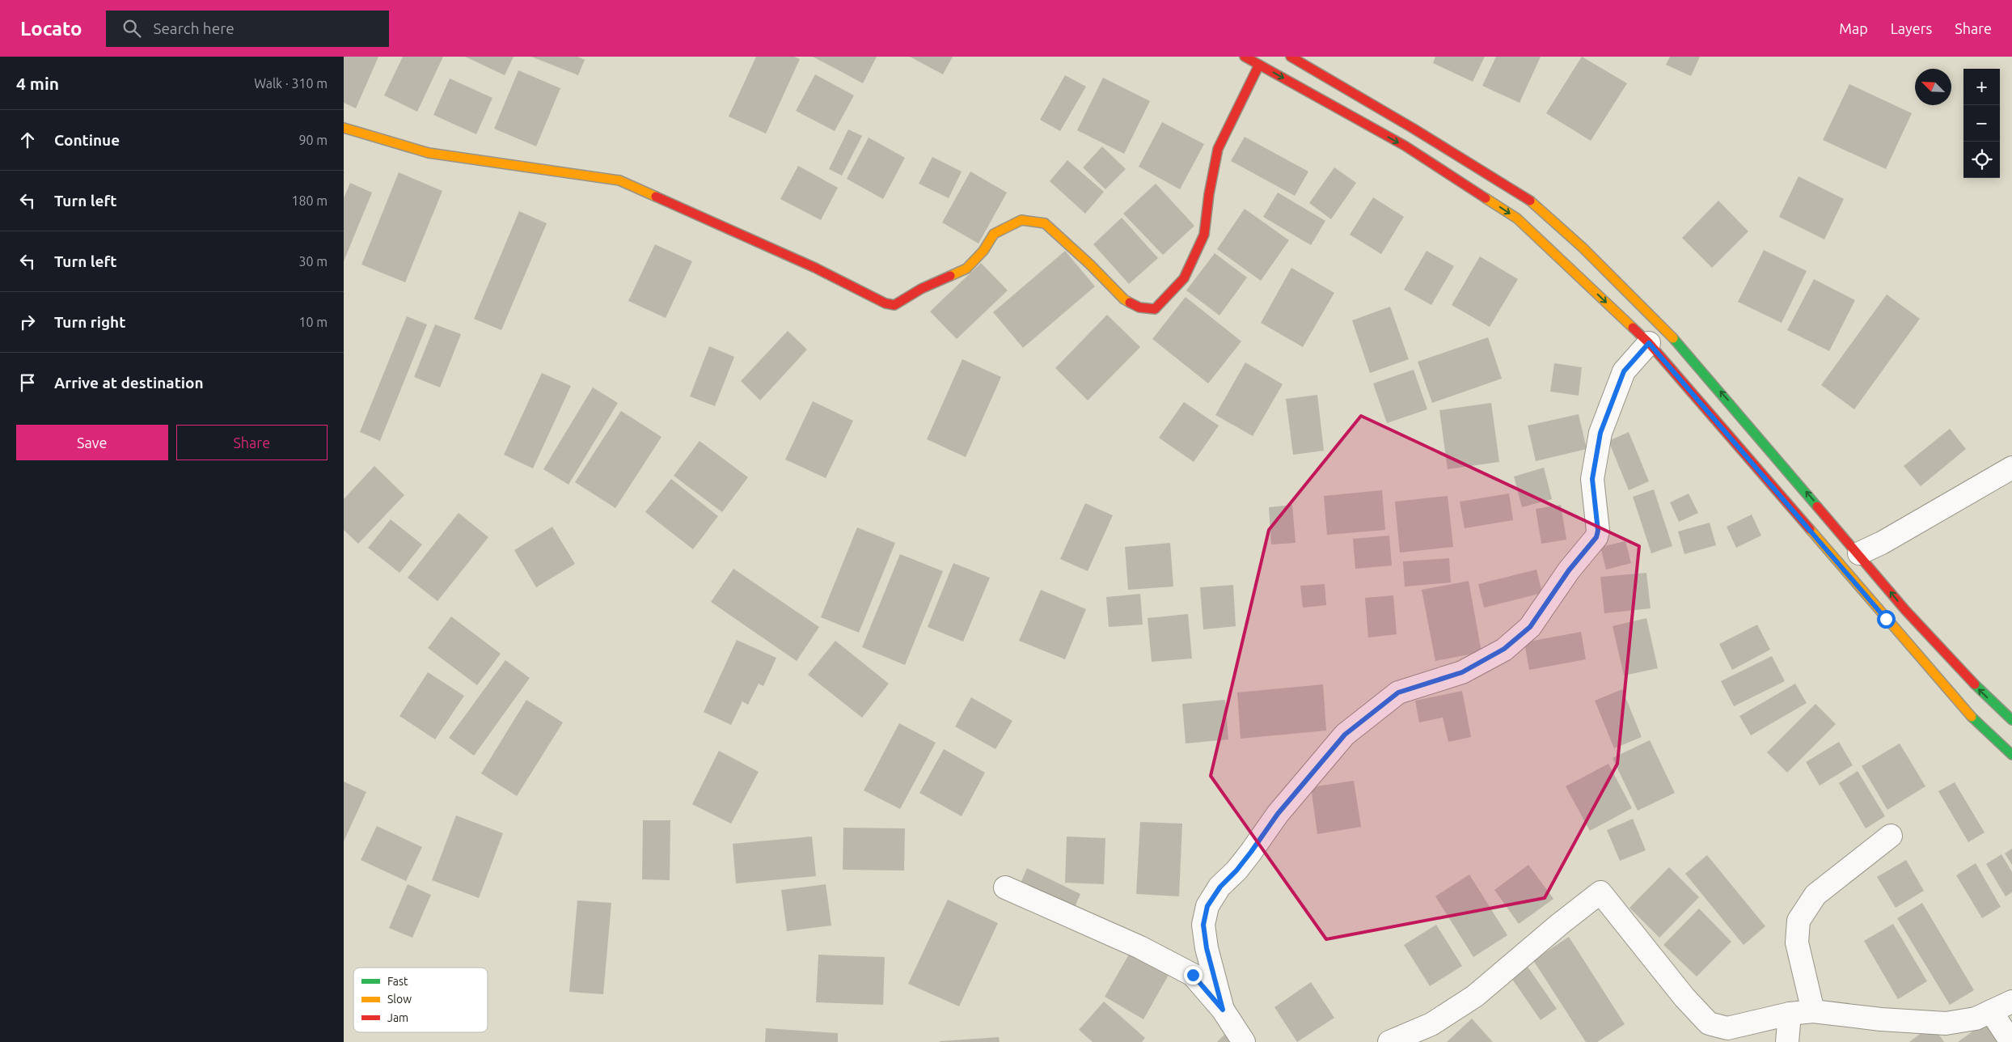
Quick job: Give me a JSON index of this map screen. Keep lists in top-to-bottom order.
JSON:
{
  "legend": ["Fast", "Slow", "Jam"],
  "north": "top left",
  "page": {
    "header": "Locato",
    "search": "Search here",
    "nav": ["Map", "Layers", "Share"],
    "heading": ["4 min", "Walk · 310 m"],
    "map_buttons": ["+", "−"],
    "list": [
      ["Continue", "90 m"],
      ["Turn left", "180 m"],
      ["Turn left", "30 m"],
      ["Turn right", "10 m"],
      "Arrive at destination"
    ],
    "buttons": ["Save", "Share"]
  }
}
